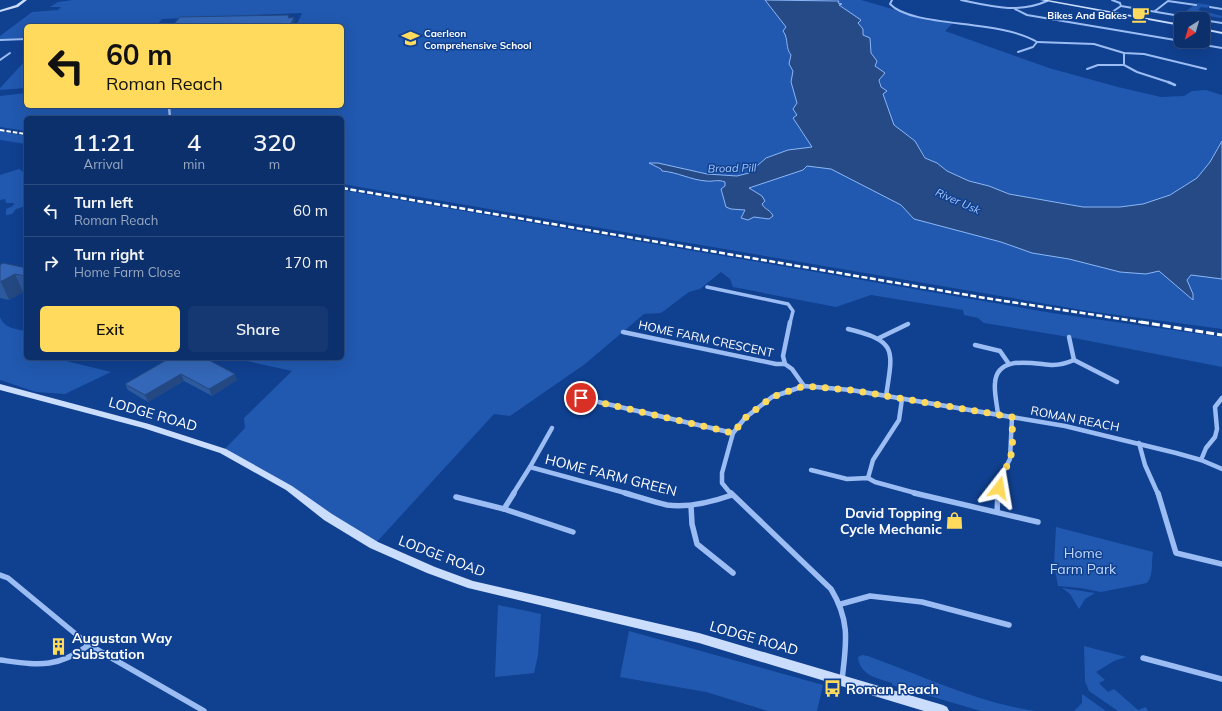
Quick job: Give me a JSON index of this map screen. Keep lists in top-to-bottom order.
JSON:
{
  "streets": {
    "street": [
      "HOME FARM CRESCENT",
      "LODGE ROAD",
      "ROMAN REACH",
      "HOME FARM GREEN"
    ]
  },
  "crossings": [
    ["HOME FARM CRESCENT", "ROMAN REACH"],
    ["LODGE ROAD", "ROMAN REACH"],
    ["ROMAN REACH", "HOME FARM GREEN"]
  ],
  "water": ["Broad Pill", "River Usk"],
  "parks": ["Home Farm Park"],
  "places": {
    "cafe": ["Bikes And Bakes"],
    "school or university": ["Caerleon Comprehensive School"],
    "shop": ["David Topping Cycle Mechanic"],
    "building": ["Augustan Way Substation"],
    "bus stop": ["Roman Reach"]
  },
  "north": "bottom left",
  "page": {
    "turn": ["60 m", "Roman Reach"],
    "eta": [
      "11:21",
      "Arrival",
      "4",
      "min",
      "320",
      "m"
    ],
    "list": [
      {
        "name": "Turn left",
        "note": "Roman Reach",
        "value": "60 m"
      },
      {
        "name": "Turn right",
        "note": "Home Farm Close",
        "value": "170 m"
      }
    ],
    "buttons": ["Exit", "Share"]
  }
}
